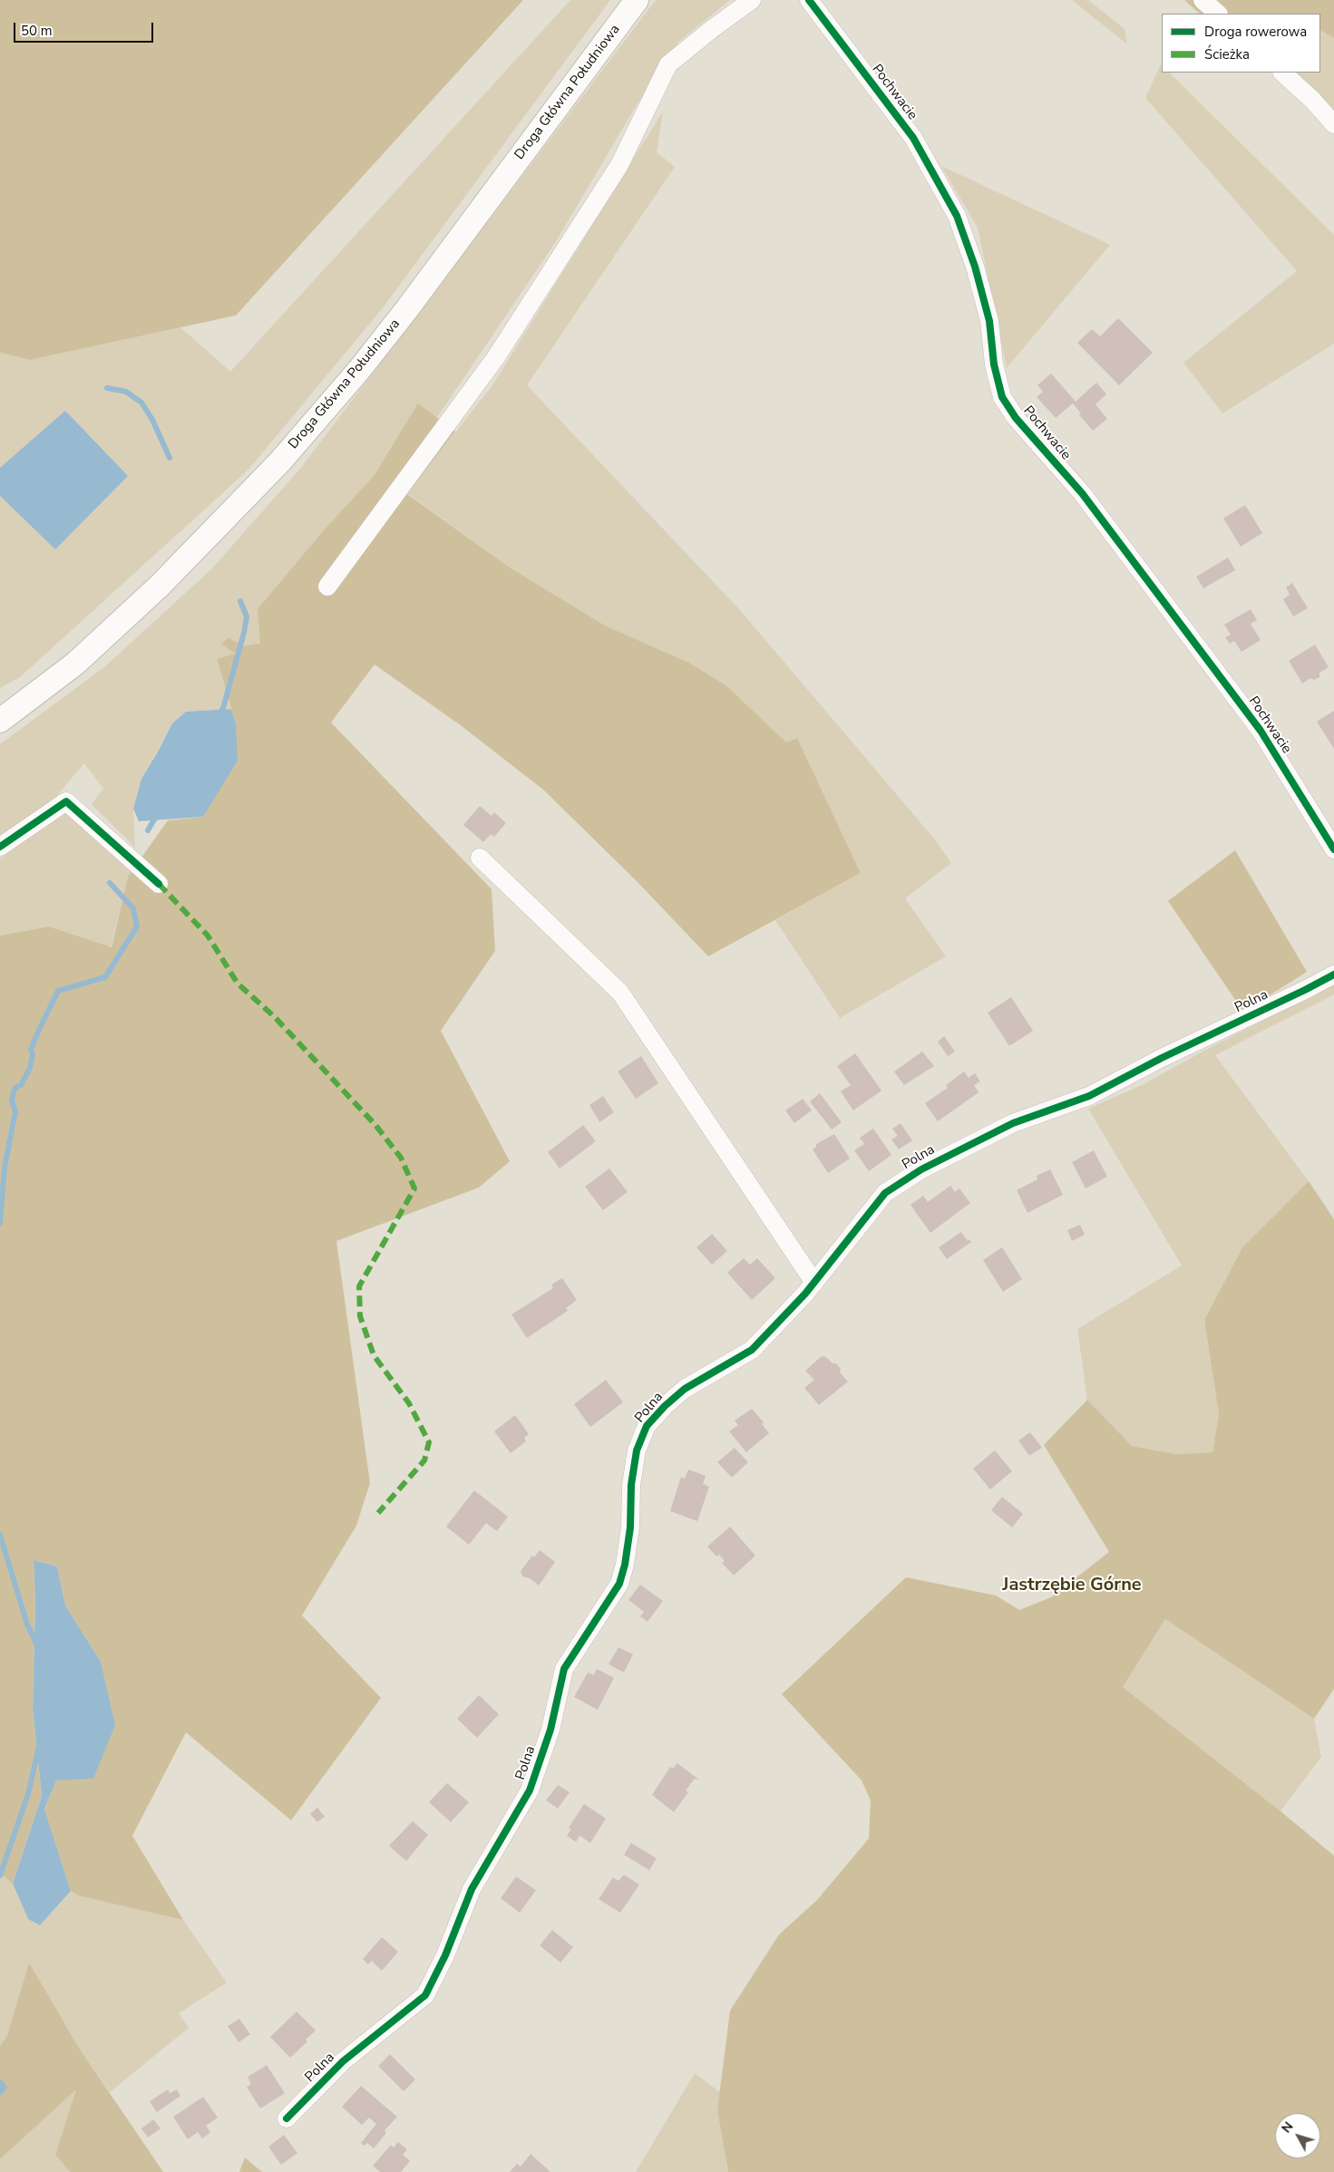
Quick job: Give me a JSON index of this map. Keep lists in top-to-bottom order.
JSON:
{
  "streets": {
    "main road": ["Droga Główna Południowa"],
    "street": ["Pochwacie", "Polna"]
  },
  "districts": ["Jastrzębie Górne"],
  "legend": ["Droga rowerowa", "Ścieżka"],
  "scale_bar": "50 m",
  "north": "top left"
}
